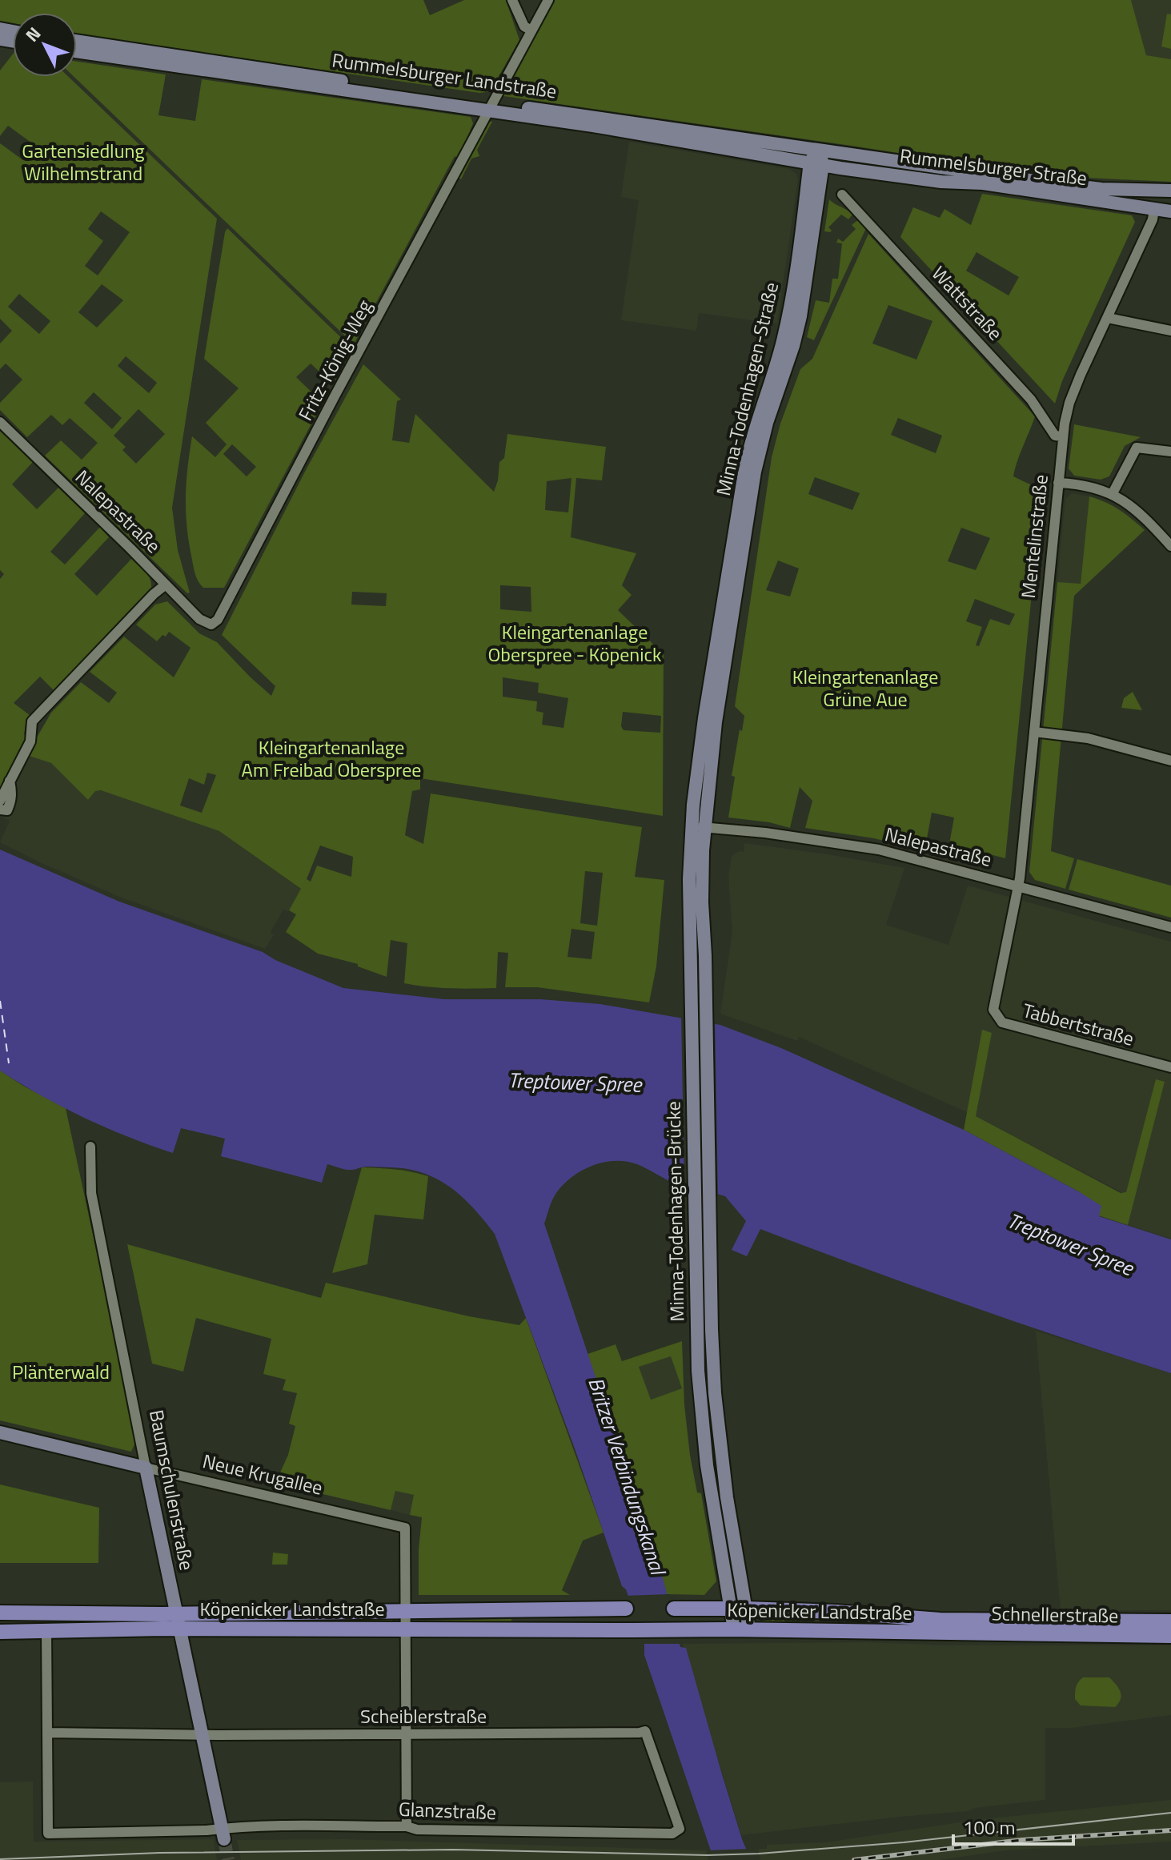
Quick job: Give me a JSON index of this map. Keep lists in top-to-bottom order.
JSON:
{
  "streets": {
    "main road": [
      "Rummelsburger Landstraße",
      "Rummelsburger Straße",
      "Minna-Todenhagen-Straße",
      "Minna-Todenhagen-Brücke",
      "Neue Krugallee",
      "Baumschulenstraße",
      "Köpenicker Landstraße",
      "Schnellerstraße"
    ],
    "street": [
      "Wattstraße",
      "Fritz-König-Weg",
      "Nalepastraße",
      "Mentelinstraße",
      "Tabbertstraße",
      "Scheiblerstraße",
      "Glanzstraße"
    ]
  },
  "crossings": [
    ["Rummelsburger Landstraße", "Rummelsburger Straße"],
    ["Rummelsburger Landstraße", "Fritz-König-Weg"],
    ["Rummelsburger Landstraße", "Minna-Todenhagen-Straße"],
    ["Rummelsburger Straße", "Minna-Todenhagen-Straße"],
    ["Rummelsburger Straße", "Mentelinstraße"],
    ["Wattstraße", "Mentelinstraße"],
    ["Fritz-König-Weg", "Nalepastraße"],
    ["Minna-Todenhagen-Straße", "Nalepastraße"],
    ["Minna-Todenhagen-Straße", "Minna-Todenhagen-Brücke"],
    ["Nalepastraße", "Mentelinstraße"],
    ["Nalepastraße", "Tabbertstraße"],
    ["Mentelinstraße", "Tabbertstraße"],
    ["Minna-Todenhagen-Brücke", "Köpenicker Landstraße"],
    ["Neue Krugallee", "Baumschulenstraße"],
    ["Neue Krugallee", "Köpenicker Landstraße"],
    ["Baumschulenstraße", "Köpenicker Landstraße"],
    ["Baumschulenstraße", "Scheiblerstraße"],
    ["Baumschulenstraße", "Glanzstraße"],
    ["Köpenicker Landstraße", "Schnellerstraße"],
    ["Scheiblerstraße", "Glanzstraße"]
  ],
  "water": ["Treptower Spree", "Britzer Verbindungskanal"],
  "parks": [
    "Gartensiedlung Wilhelmstrand",
    "Kleingartenanlage Oberspree - Köpenick",
    "Kleingartenanlage Grüne Aue",
    "Kleingartenanlage Am Freibad Oberspree",
    "Plänterwald"
  ],
  "scale_bar": "100 m",
  "north": "top left"
}
